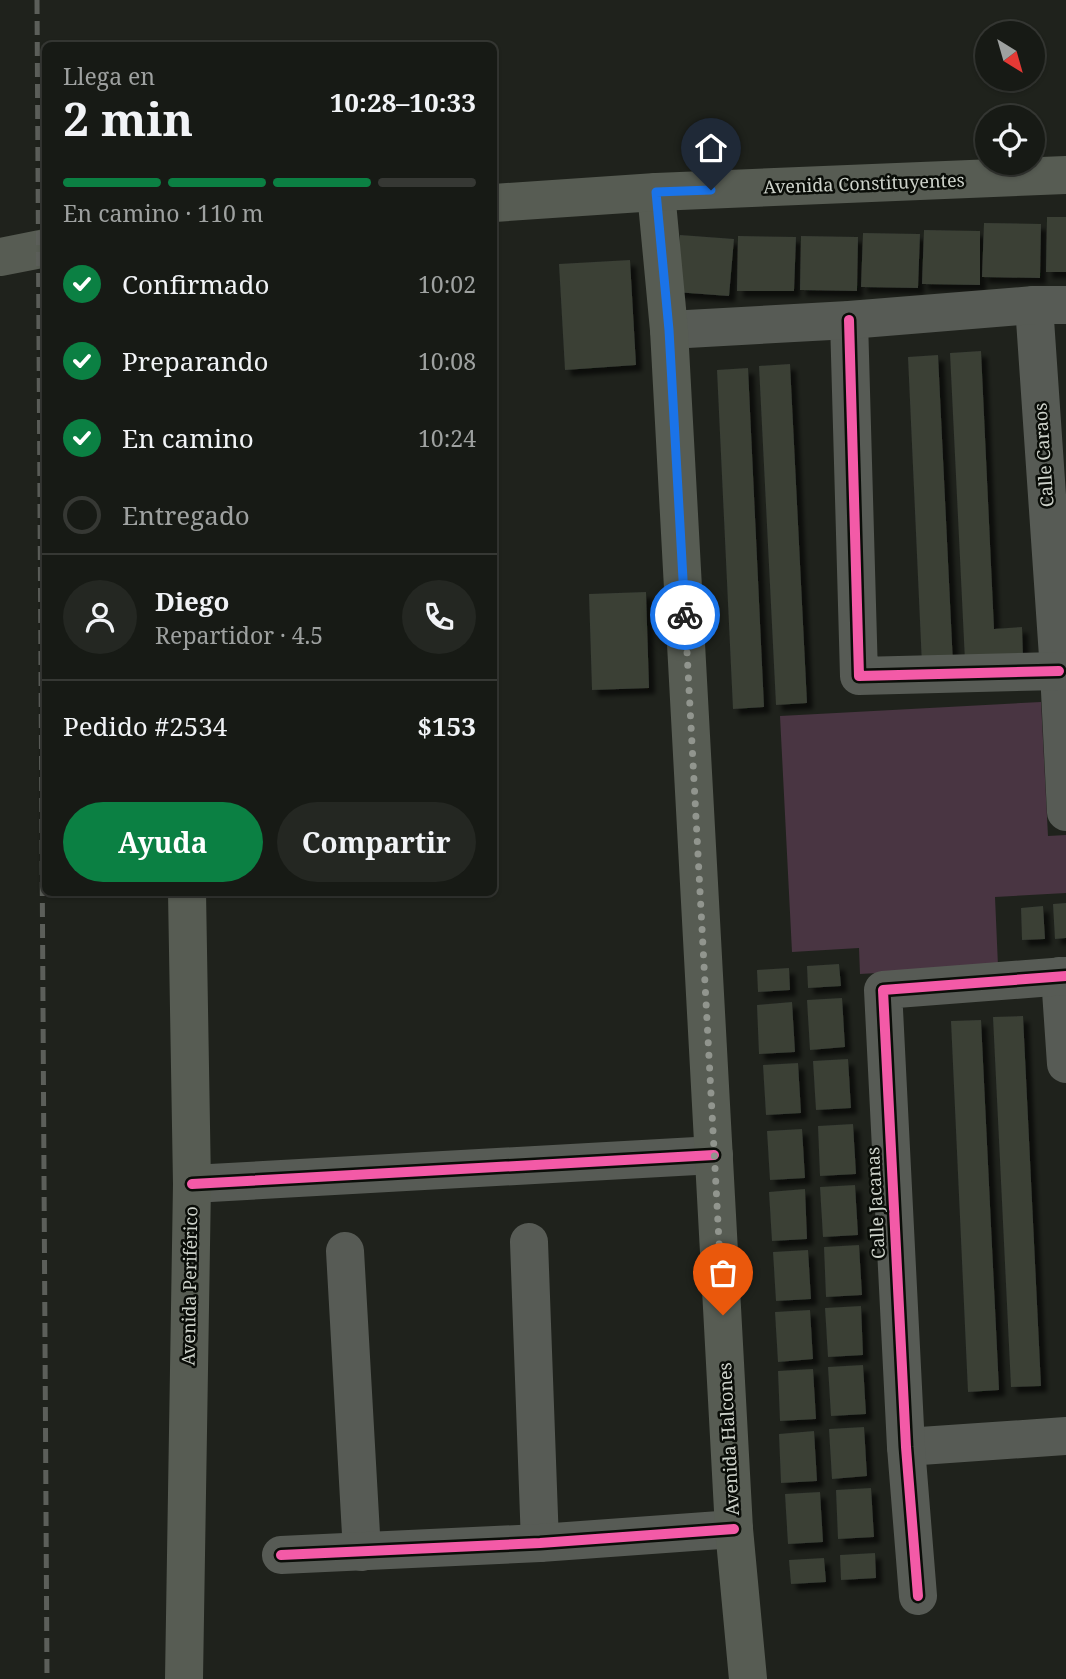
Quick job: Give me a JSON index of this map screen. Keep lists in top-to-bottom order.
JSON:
{
  "streets": {
    "main road": ["Avenida Constituyentes", "Avenida Periférico", "Avenida Halcones"],
    "street": ["Calle Caraos", "Calle Jacanas"]
  },
  "crossings": [
    ["Avenida Constituyentes", "Avenida Halcones"],
    ["Calle Caraos", "Avenida Halcones"]
  ],
  "north": "bottom right",
  "page": {
    "heading": ["2 min", "Llega en", "10:28–10:33"],
    "panel": [
      "Diego",
      "Repartidor · 4.5",
      "Pedido #2534",
      "$153"
    ],
    "bar": "En camino · 110 m",
    "list": [
      ["Confirmado", "10:02"],
      ["Preparando", "10:08"],
      ["En camino", "10:24"],
      "Entregado"
    ],
    "buttons": ["Ayuda", "Compartir"]
  }
}
